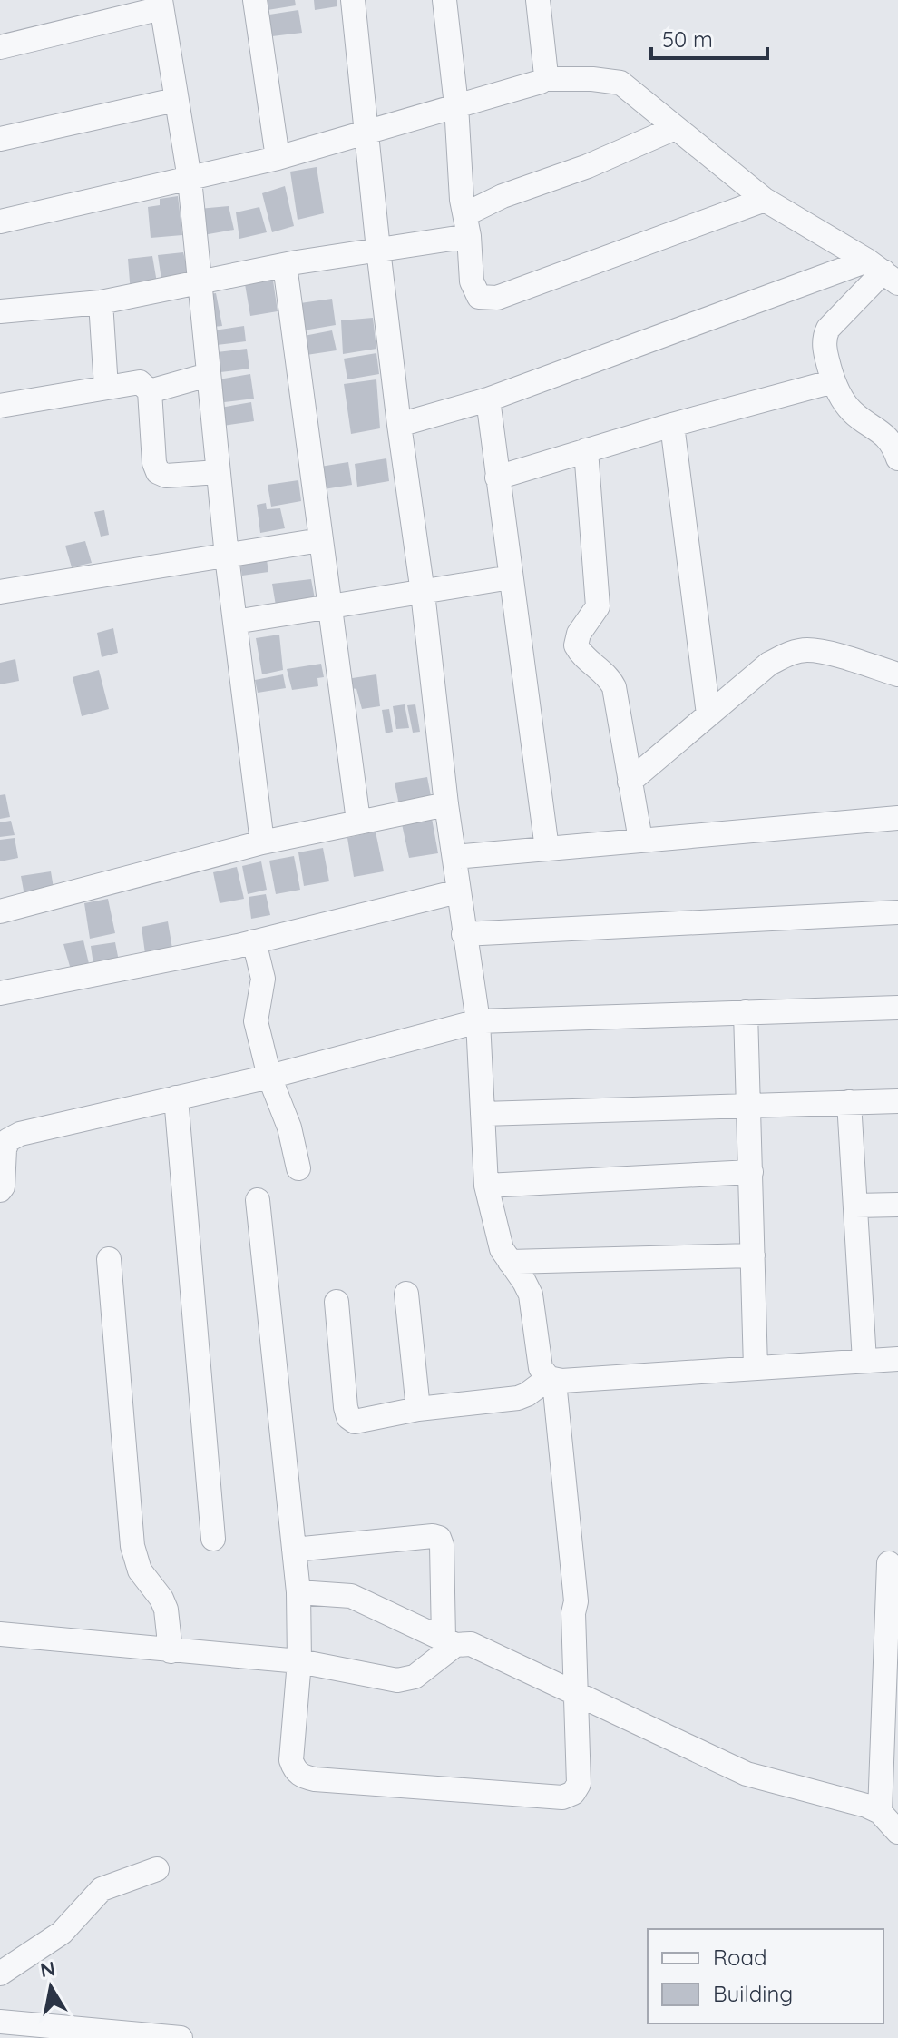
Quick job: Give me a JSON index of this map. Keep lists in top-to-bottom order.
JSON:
{
  "legend": ["Road", "Building"],
  "scale_bar": "50 m",
  "north": "top"
}
